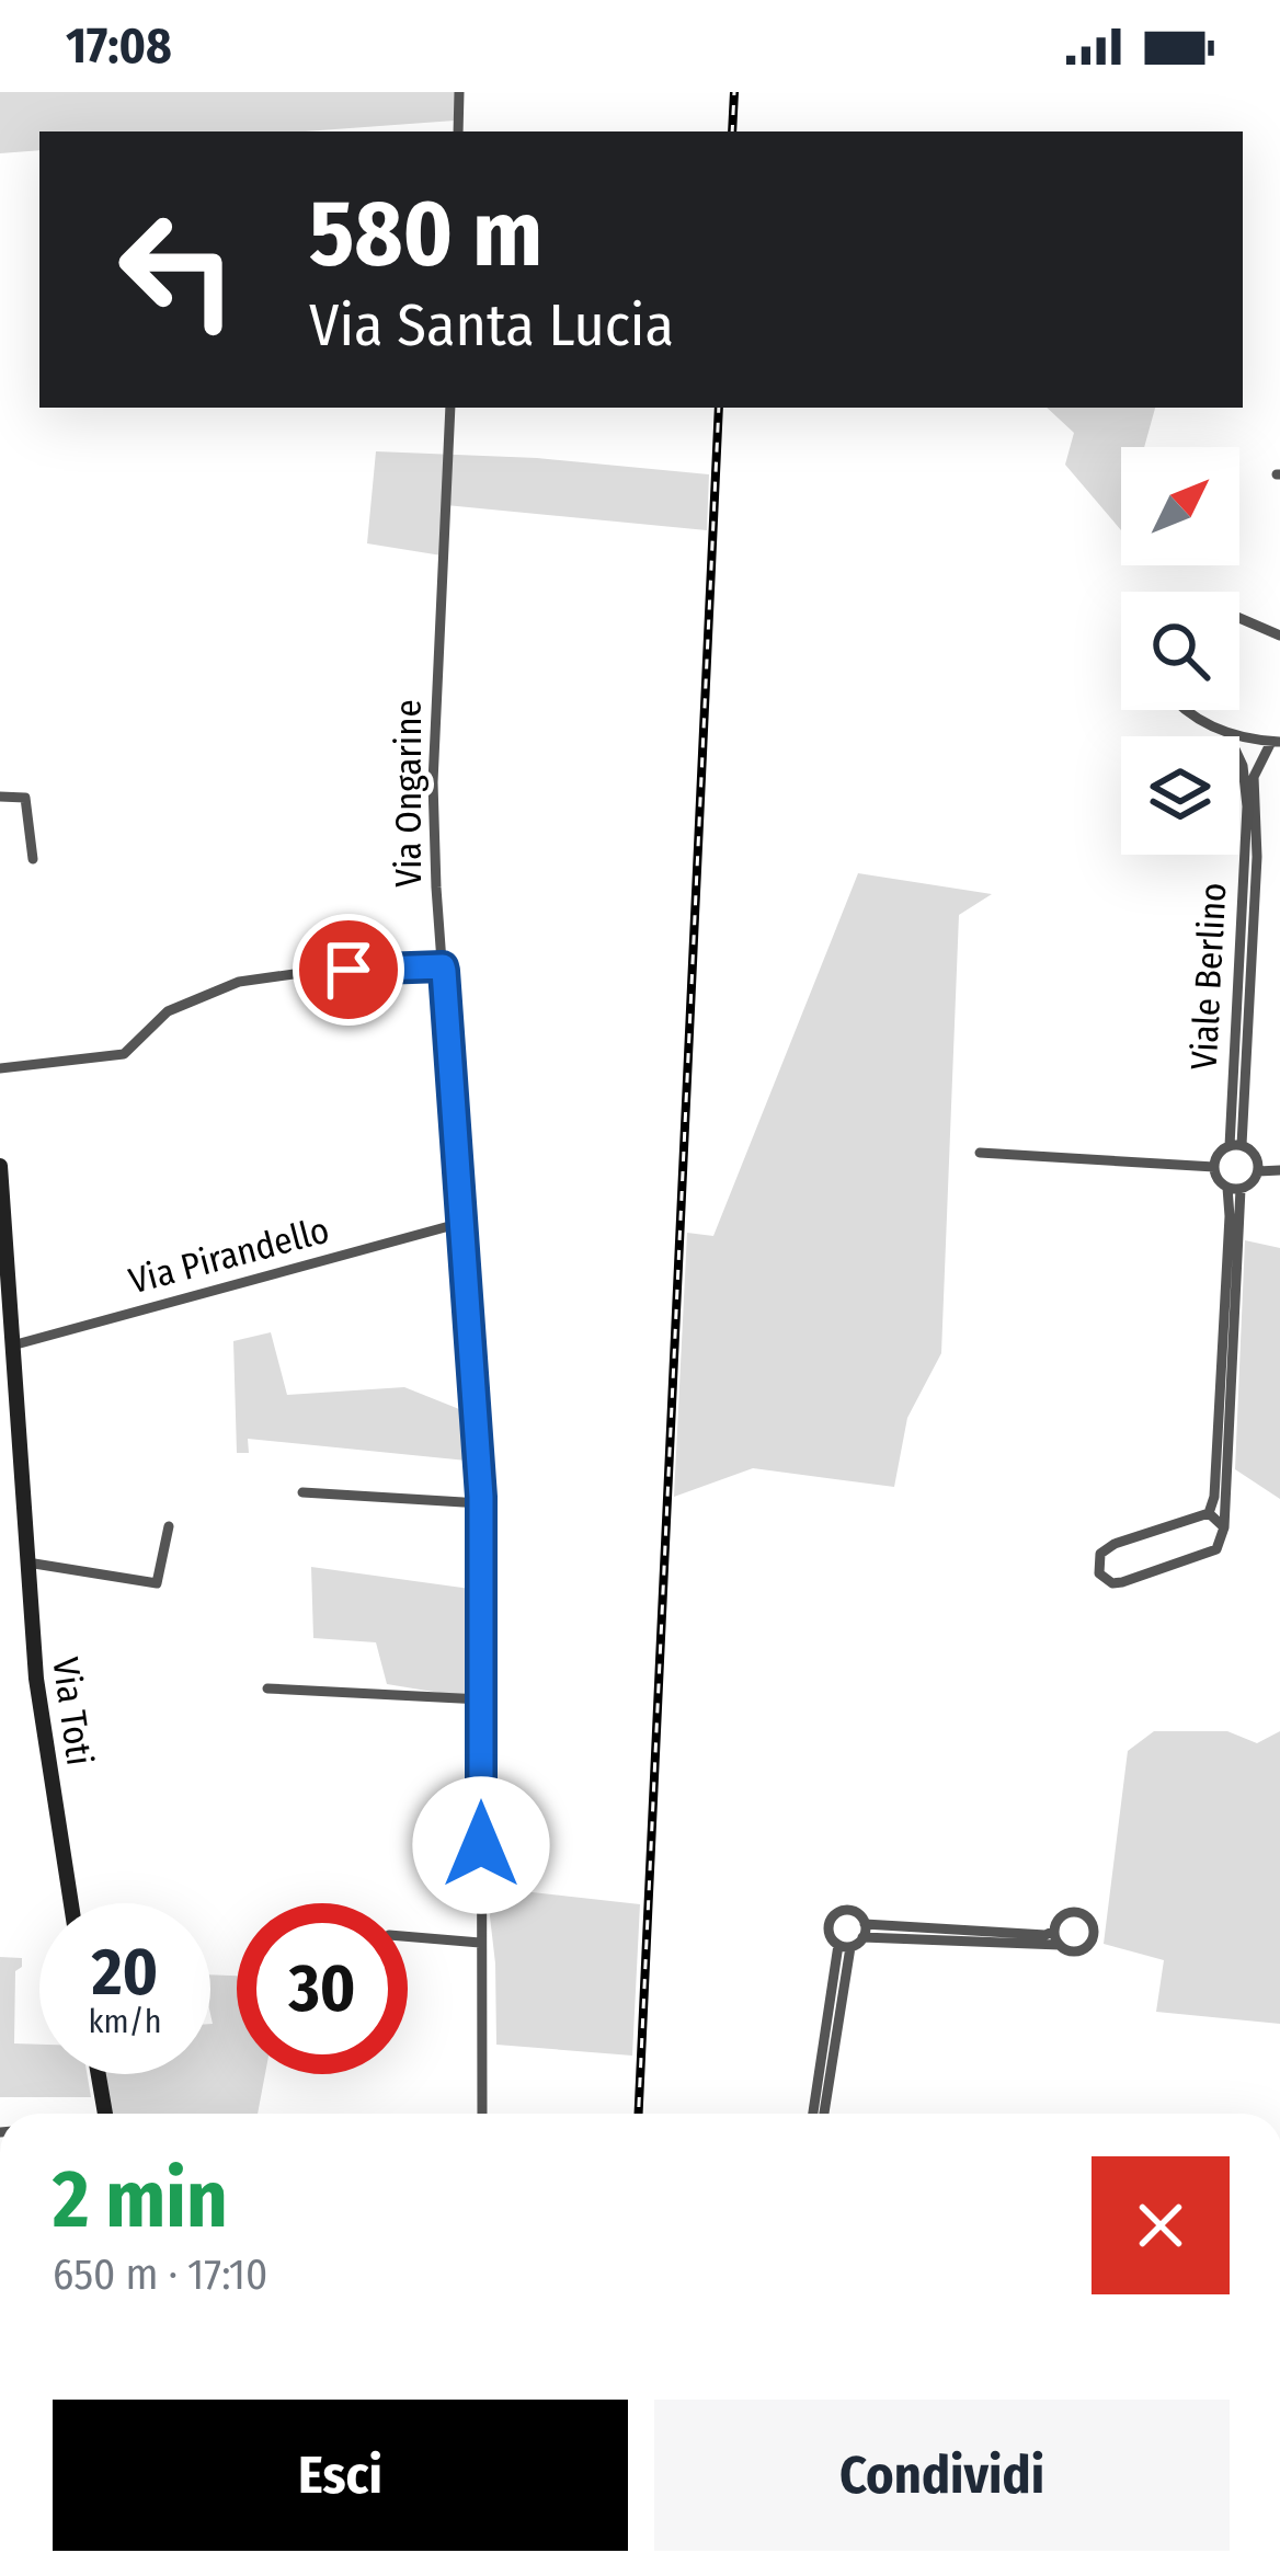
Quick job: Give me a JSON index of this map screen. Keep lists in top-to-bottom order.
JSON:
{
  "streets": {
    "main road": ["Via Toti"],
    "street": ["Via Ongarine", "Viale Berlino", "Via Pirandello"]
  },
  "crossings": [
    ["Via Ongarine", "Via Pirandello"],
    ["Via Pirandello", "Via Toti"]
  ],
  "north": "top right",
  "page": {
    "status": "17:08",
    "turn": ["580 m", "Via Santa Lucia"],
    "speed": "20 km/h",
    "limit": "30",
    "heading": ["2 min", "650 m · 17:10"],
    "buttons": ["Esci", "Condividi"]
  }
}
